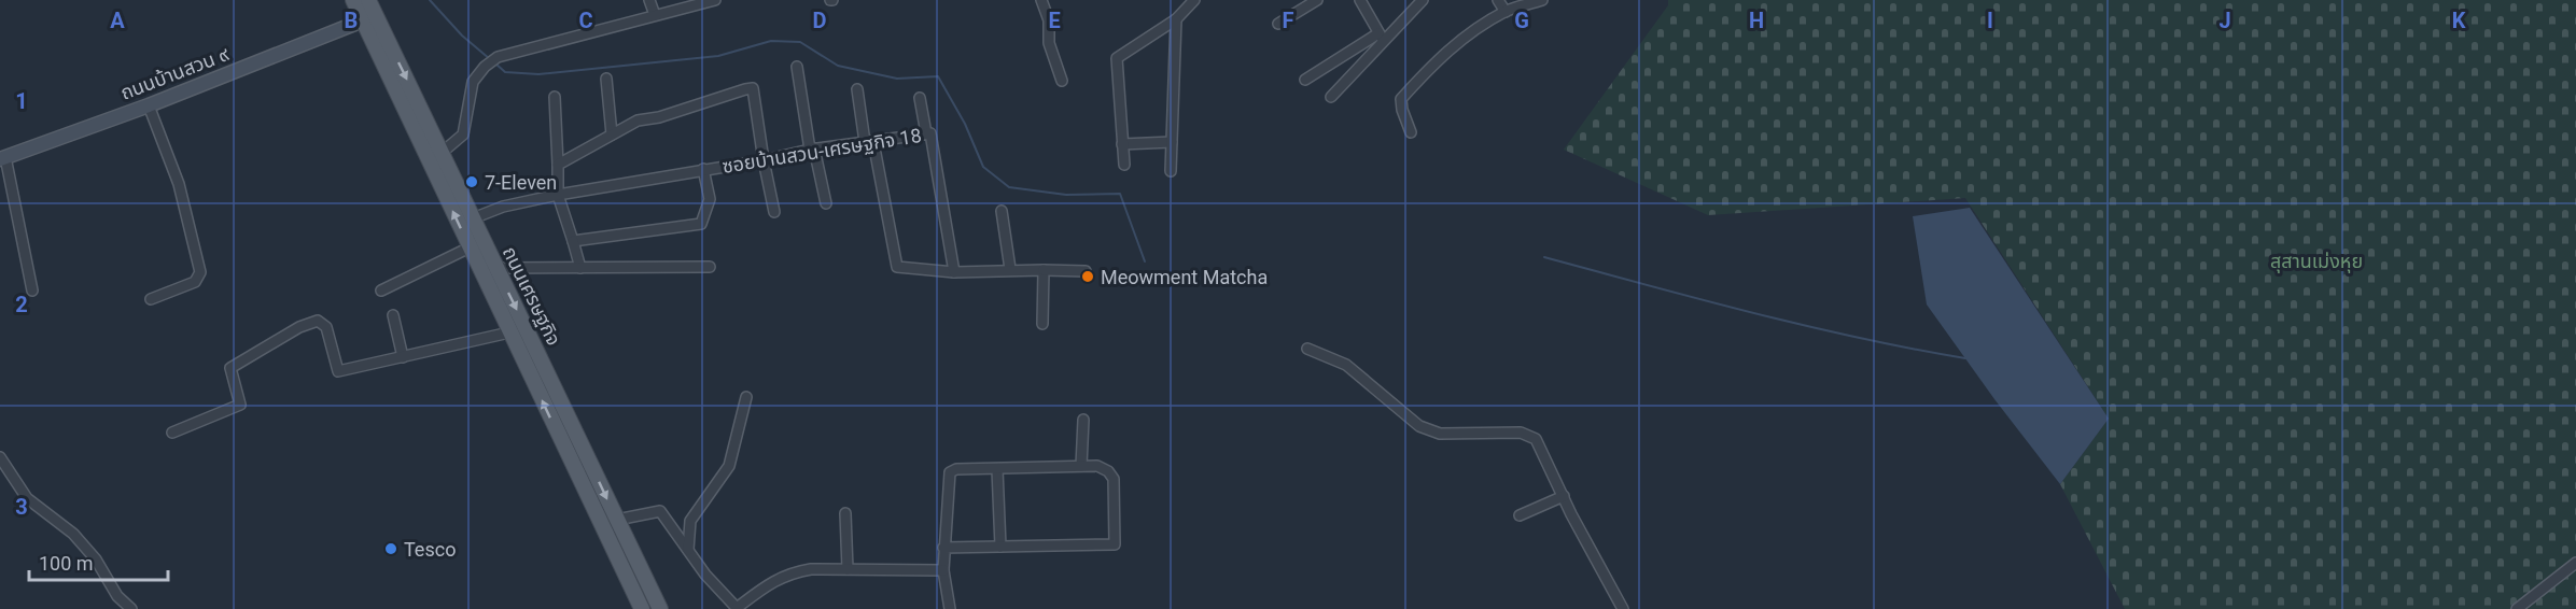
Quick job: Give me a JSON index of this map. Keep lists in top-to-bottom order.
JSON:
{
  "streets": {
    "main road": ["ถนนเศรษฐกิจ"],
    "street": ["ถนนบ้านสวน ๙", "ซอยบ้านสวน-เศรษฐกิจ 18"]
  },
  "crossings": [
    ["ถนนบ้านสวน ๙", "ถนนเศรษฐกิจ"],
    ["ซอยบ้านสวน-เศรษฐกิจ 18", "ถนนเศรษฐกิจ"]
  ],
  "parks": ["สุสานเม่งหุย"],
  "places": ["7-Eleven", "Meowment Matcha", "Tesco"],
  "scale_bar": "100 m",
  "grid": {
    "columns": [
      "A",
      "B",
      "C",
      "D",
      "E",
      "F",
      "G",
      "H",
      "I",
      "J",
      "K"
    ],
    "rows": ["1", "2", "3"]
  }
}
